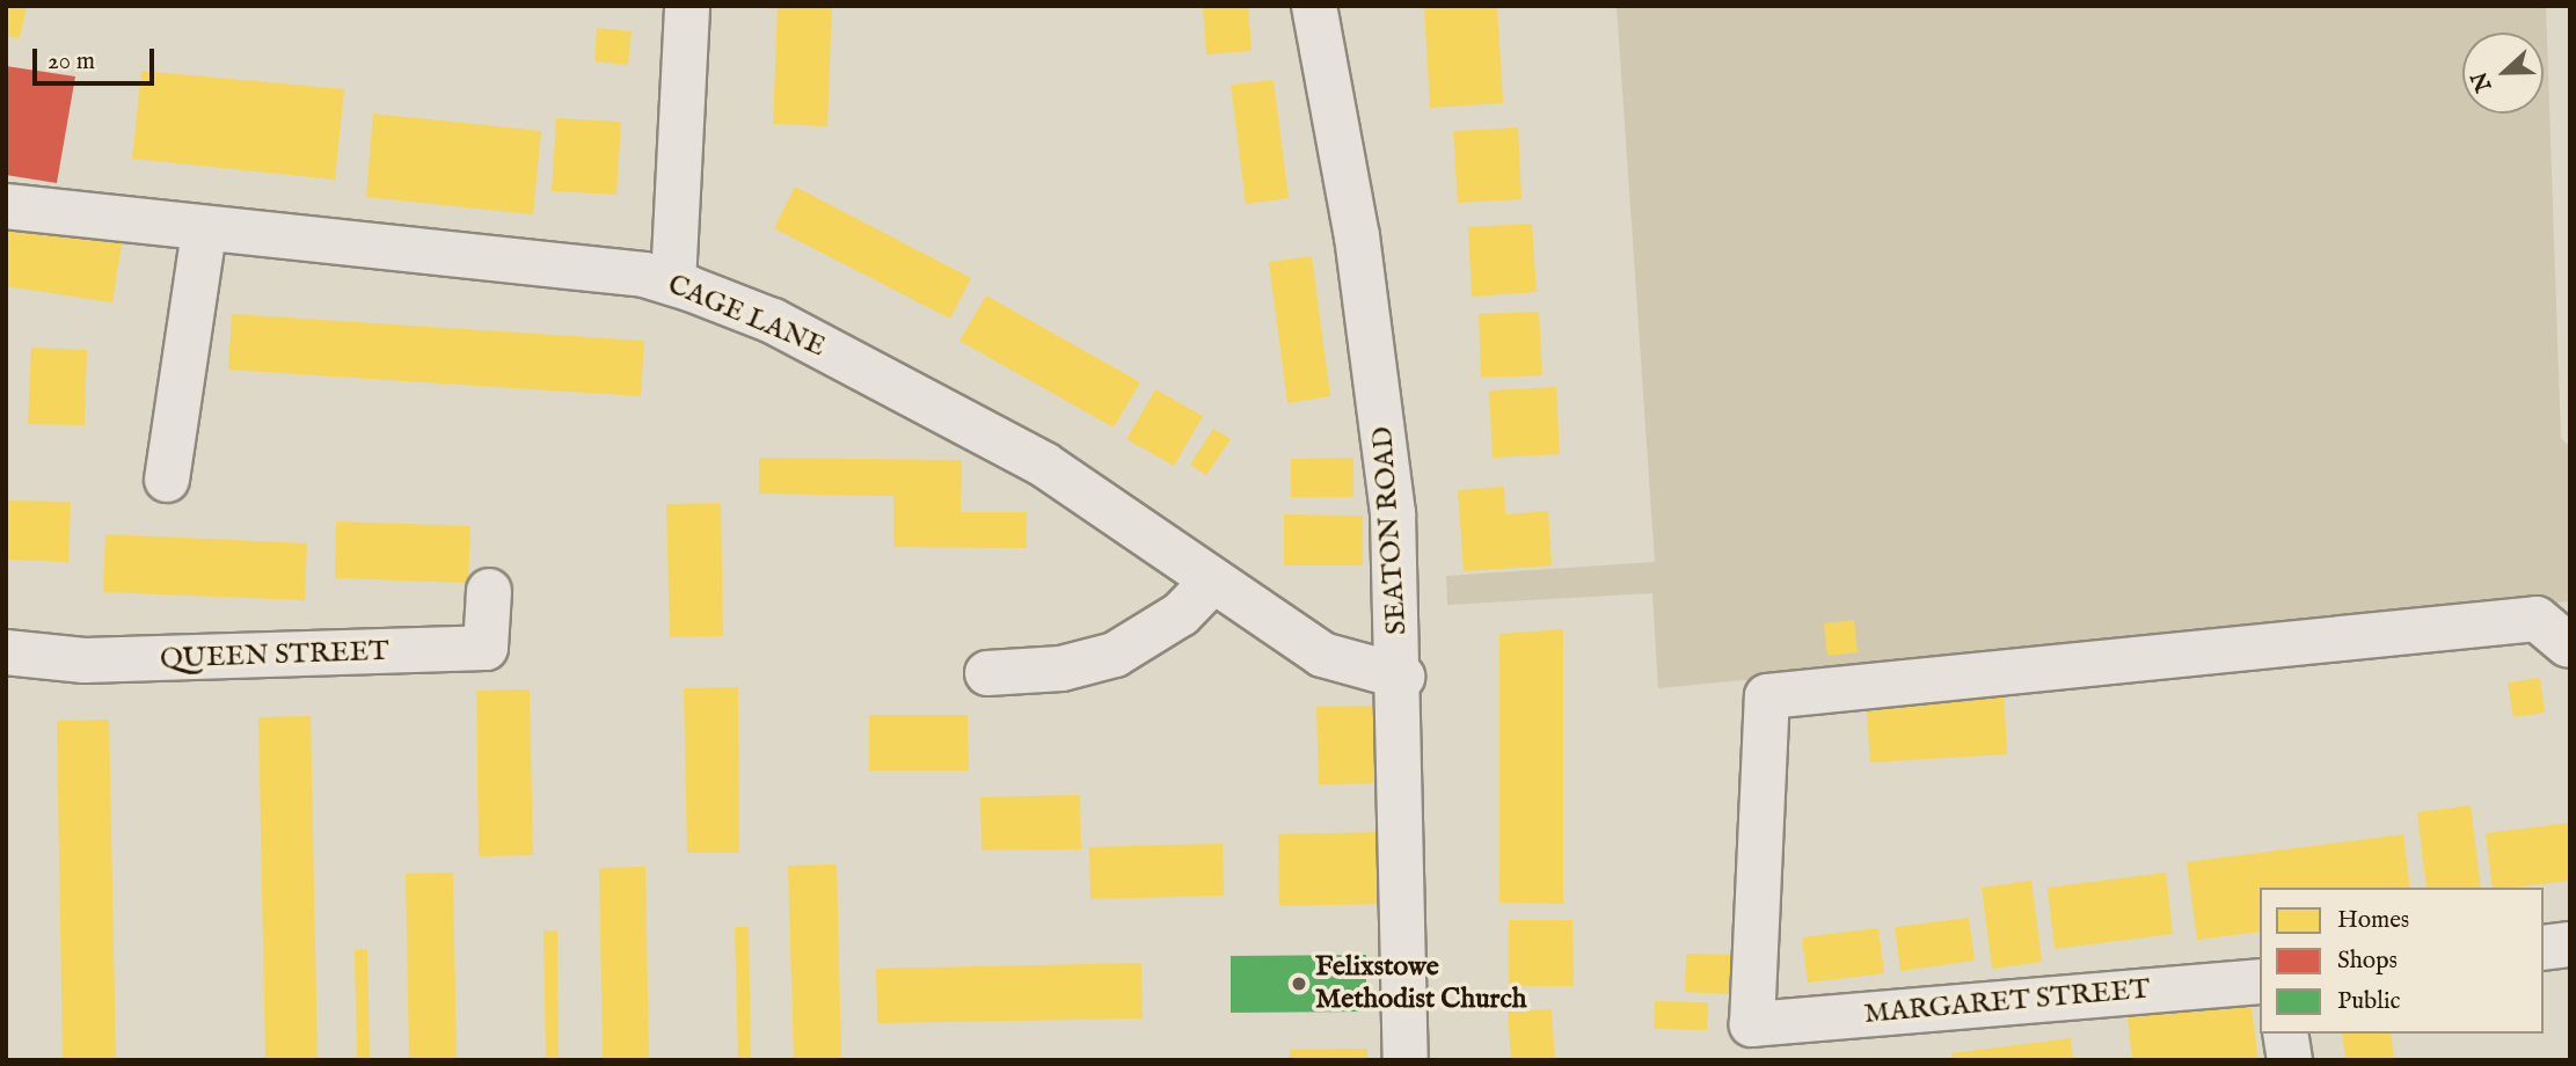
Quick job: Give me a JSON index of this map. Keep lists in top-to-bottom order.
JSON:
{
  "streets": {
    "street": [
      "CAGE LANE",
      "SEATON ROAD",
      "QUEEN STREET",
      "MARGARET STREET"
    ]
  },
  "crossings": [
    ["CAGE LANE", "SEATON ROAD"]
  ],
  "places": ["Felixstowe Methodist Church"],
  "legend": ["Homes", "Shops", "Public"],
  "scale_bar": "20 m",
  "north": "left"
}
